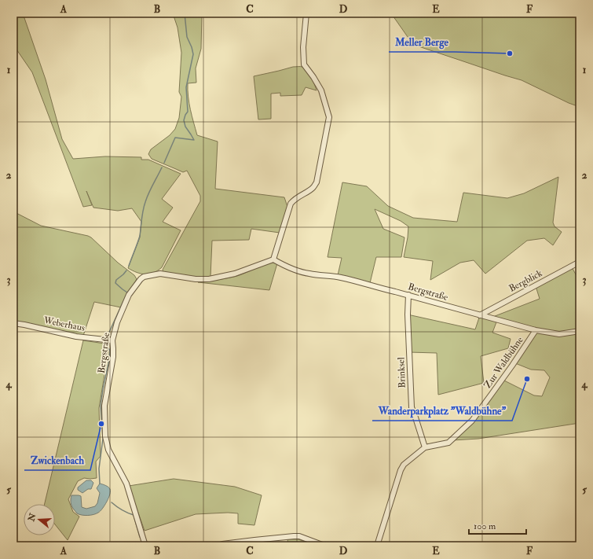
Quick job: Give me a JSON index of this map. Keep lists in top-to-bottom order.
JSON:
{
  "streets": {
    "street": [
      "Bergblick",
      "Bergstraße",
      "Weberhaus",
      "Zur Waldbühne",
      "Brinksel"
    ]
  },
  "crossings": [
    ["Bergblick", "Bergstraße"],
    ["Bergstraße", "Weberhaus"],
    ["Bergstraße", "Zur Waldbühne"],
    ["Bergstraße", "Brinksel"],
    ["Zur Waldbühne", "Brinksel"]
  ],
  "places": ["Meller Berge", "Wanderparkplatz \"Waldbühne\"", "Zwickenbach"],
  "scale_bar": "100 m",
  "north": "left",
  "grid": {
    "columns": [
      "A",
      "B",
      "C",
      "D",
      "E",
      "F"
    ],
    "rows": [
      "1",
      "2",
      "3",
      "4",
      "5"
    ]
  }
}
